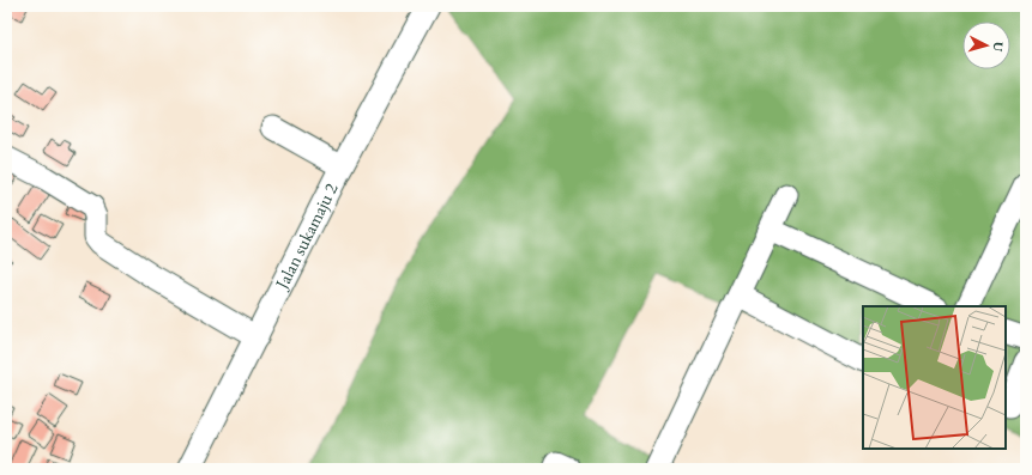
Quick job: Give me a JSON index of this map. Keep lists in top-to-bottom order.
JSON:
{
  "streets": {
    "street": ["Jalan sukamaju 2"]
  },
  "north": "right"
}
